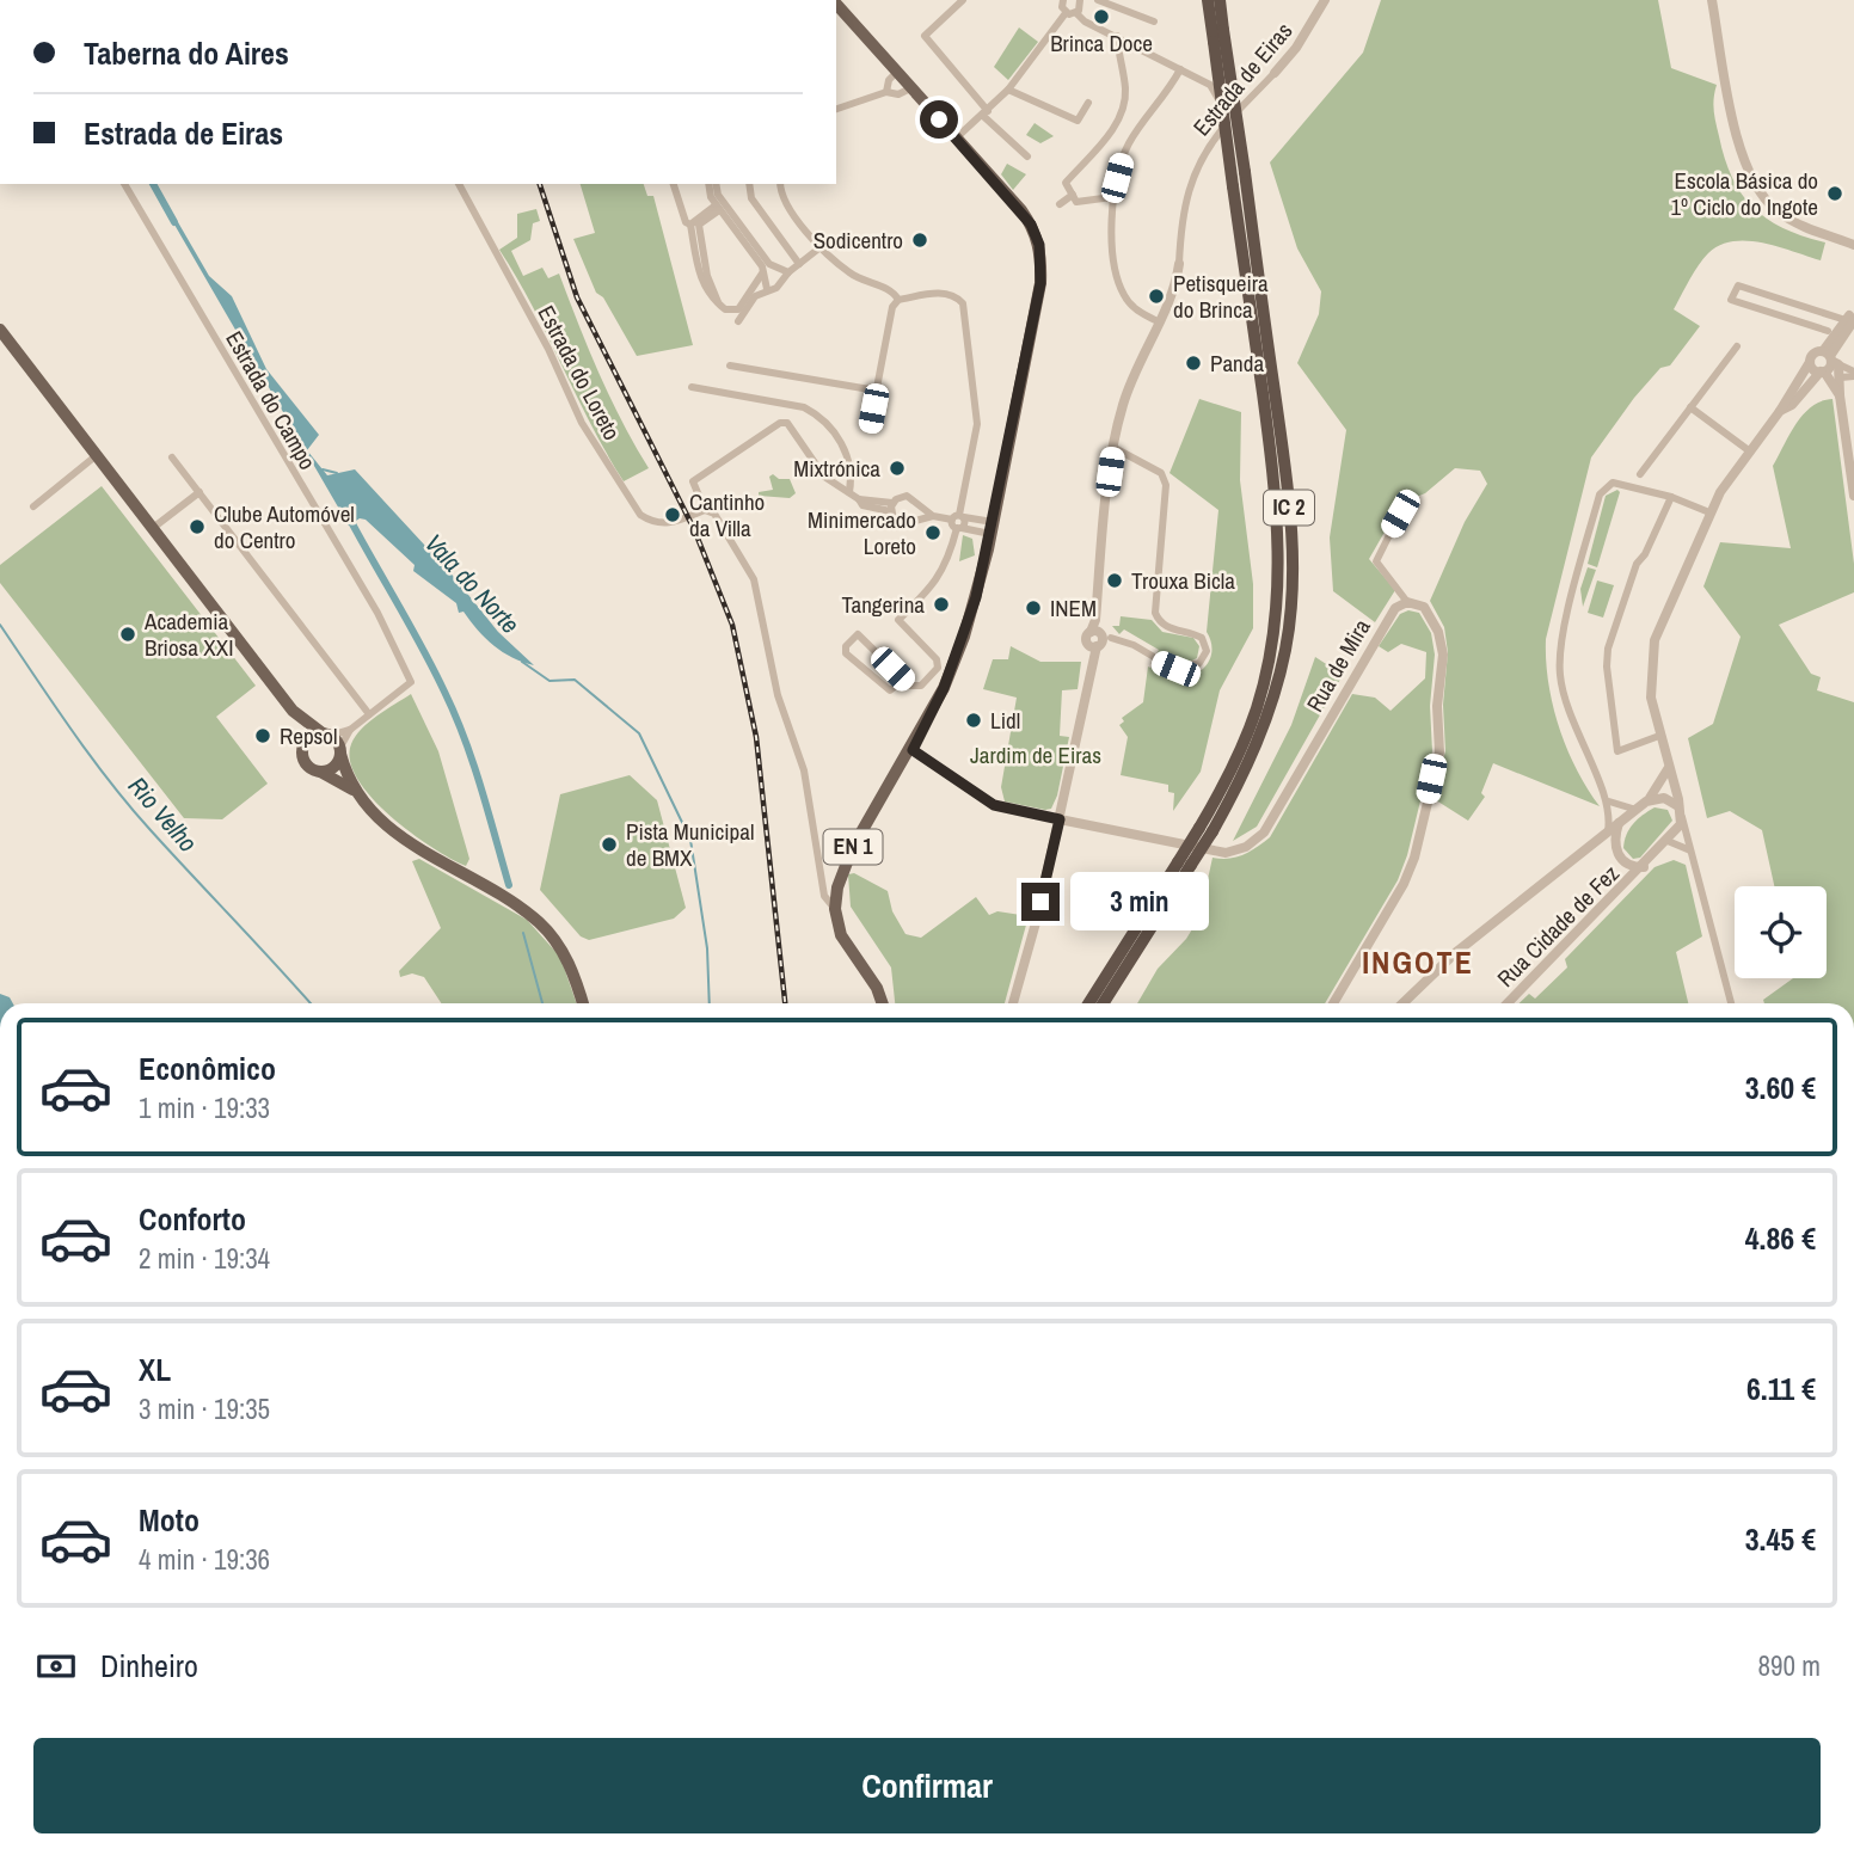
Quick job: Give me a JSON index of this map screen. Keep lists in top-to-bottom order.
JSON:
{
  "streets": {
    "highway": ["IC 2"],
    "main road": ["EN 1"],
    "street": [
      "Estrada de Eiras",
      "Estrada do Loreto",
      "Estrada do Campo",
      "Rua de Mira",
      "Rua Cidade de Fez"
    ]
  },
  "crossings": [
    ["Estrada de Eiras", "Rua de Mira"]
  ],
  "districts": ["INGOTE"],
  "water": ["Vala do Norte", "Rio Velho"],
  "parks": ["Jardim de Eiras"],
  "places": [
    "Brinca Doce",
    "Escola Básica do 1º Ciclo do Ingote",
    "Sodicentro",
    "Petisqueira do Brinca",
    "Panda",
    "Mixtrónica",
    "Cantinho da Villa",
    "Clube Automóvel do Centro",
    "Minimercado Loreto",
    "Trouxa Bicla",
    "Tangerina",
    "INEM",
    "Academia Briosa XXI",
    "Lidl",
    "Repsol",
    "Pista Municipal de BMX"
  ],
  "page": {
    "banner": ["Taberna do Aires", "Estrada de Eiras"],
    "bubble": "3 min",
    "list": [
      {
        "name": "Econômico",
        "note": "1 min · 19:33",
        "value": "3.60 €"
      },
      {
        "name": "Conforto",
        "note": "2 min · 19:34",
        "value": "4.86 €"
      },
      {
        "name": "XL",
        "note": "3 min · 19:35",
        "value": "6.11 €"
      },
      {
        "name": "Moto",
        "note": "4 min · 19:36",
        "value": "3.45 €"
      }
    ],
    "pay": ["Dinheiro", "890 m"],
    "buttons": "Confirmar"
  }
}
